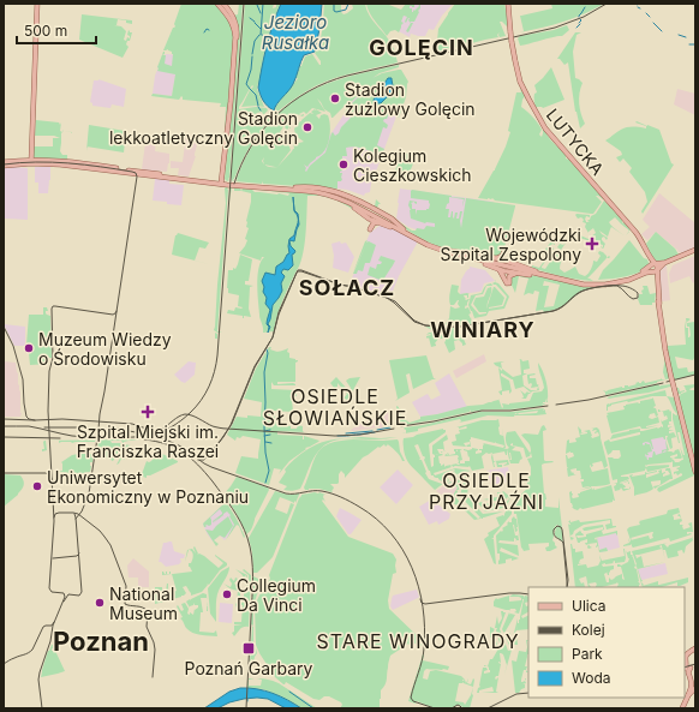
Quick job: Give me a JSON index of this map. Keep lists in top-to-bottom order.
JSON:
{
  "streets": {
    "main road": ["LUTYCKA"]
  },
  "districts": [
    "GOLĘCIN",
    "SOŁACZ",
    "WINIARY",
    "OSIEDLE SŁOWIAŃSKIE",
    "OSIEDLE PRZYJAŹNI",
    "Poznan",
    "STARE WINOGRADY"
  ],
  "water": ["Jezioro Rusałka"],
  "places": {
    "other": [
      "Stadion żużlowy Golęcin",
      "Stadion lekkoatletyczny Golęcin",
      "Kolegium Cieszkowskich",
      "Muzeum Wiedzy o Środowisku",
      "Uniwersytet Ekonomiczny w Poznaniu",
      "Collegium Da Vinci",
      "National Museum"
    ],
    "health": ["Wojewódzki Szpital Zespolony", "Szpital Miejski im. Franciszka Raszei"],
    "transit": ["Poznań Garbary"]
  },
  "legend": [
    "Ulica",
    "Kolej",
    "Park",
    "Woda"
  ],
  "scale_bar": "500 m"
}
